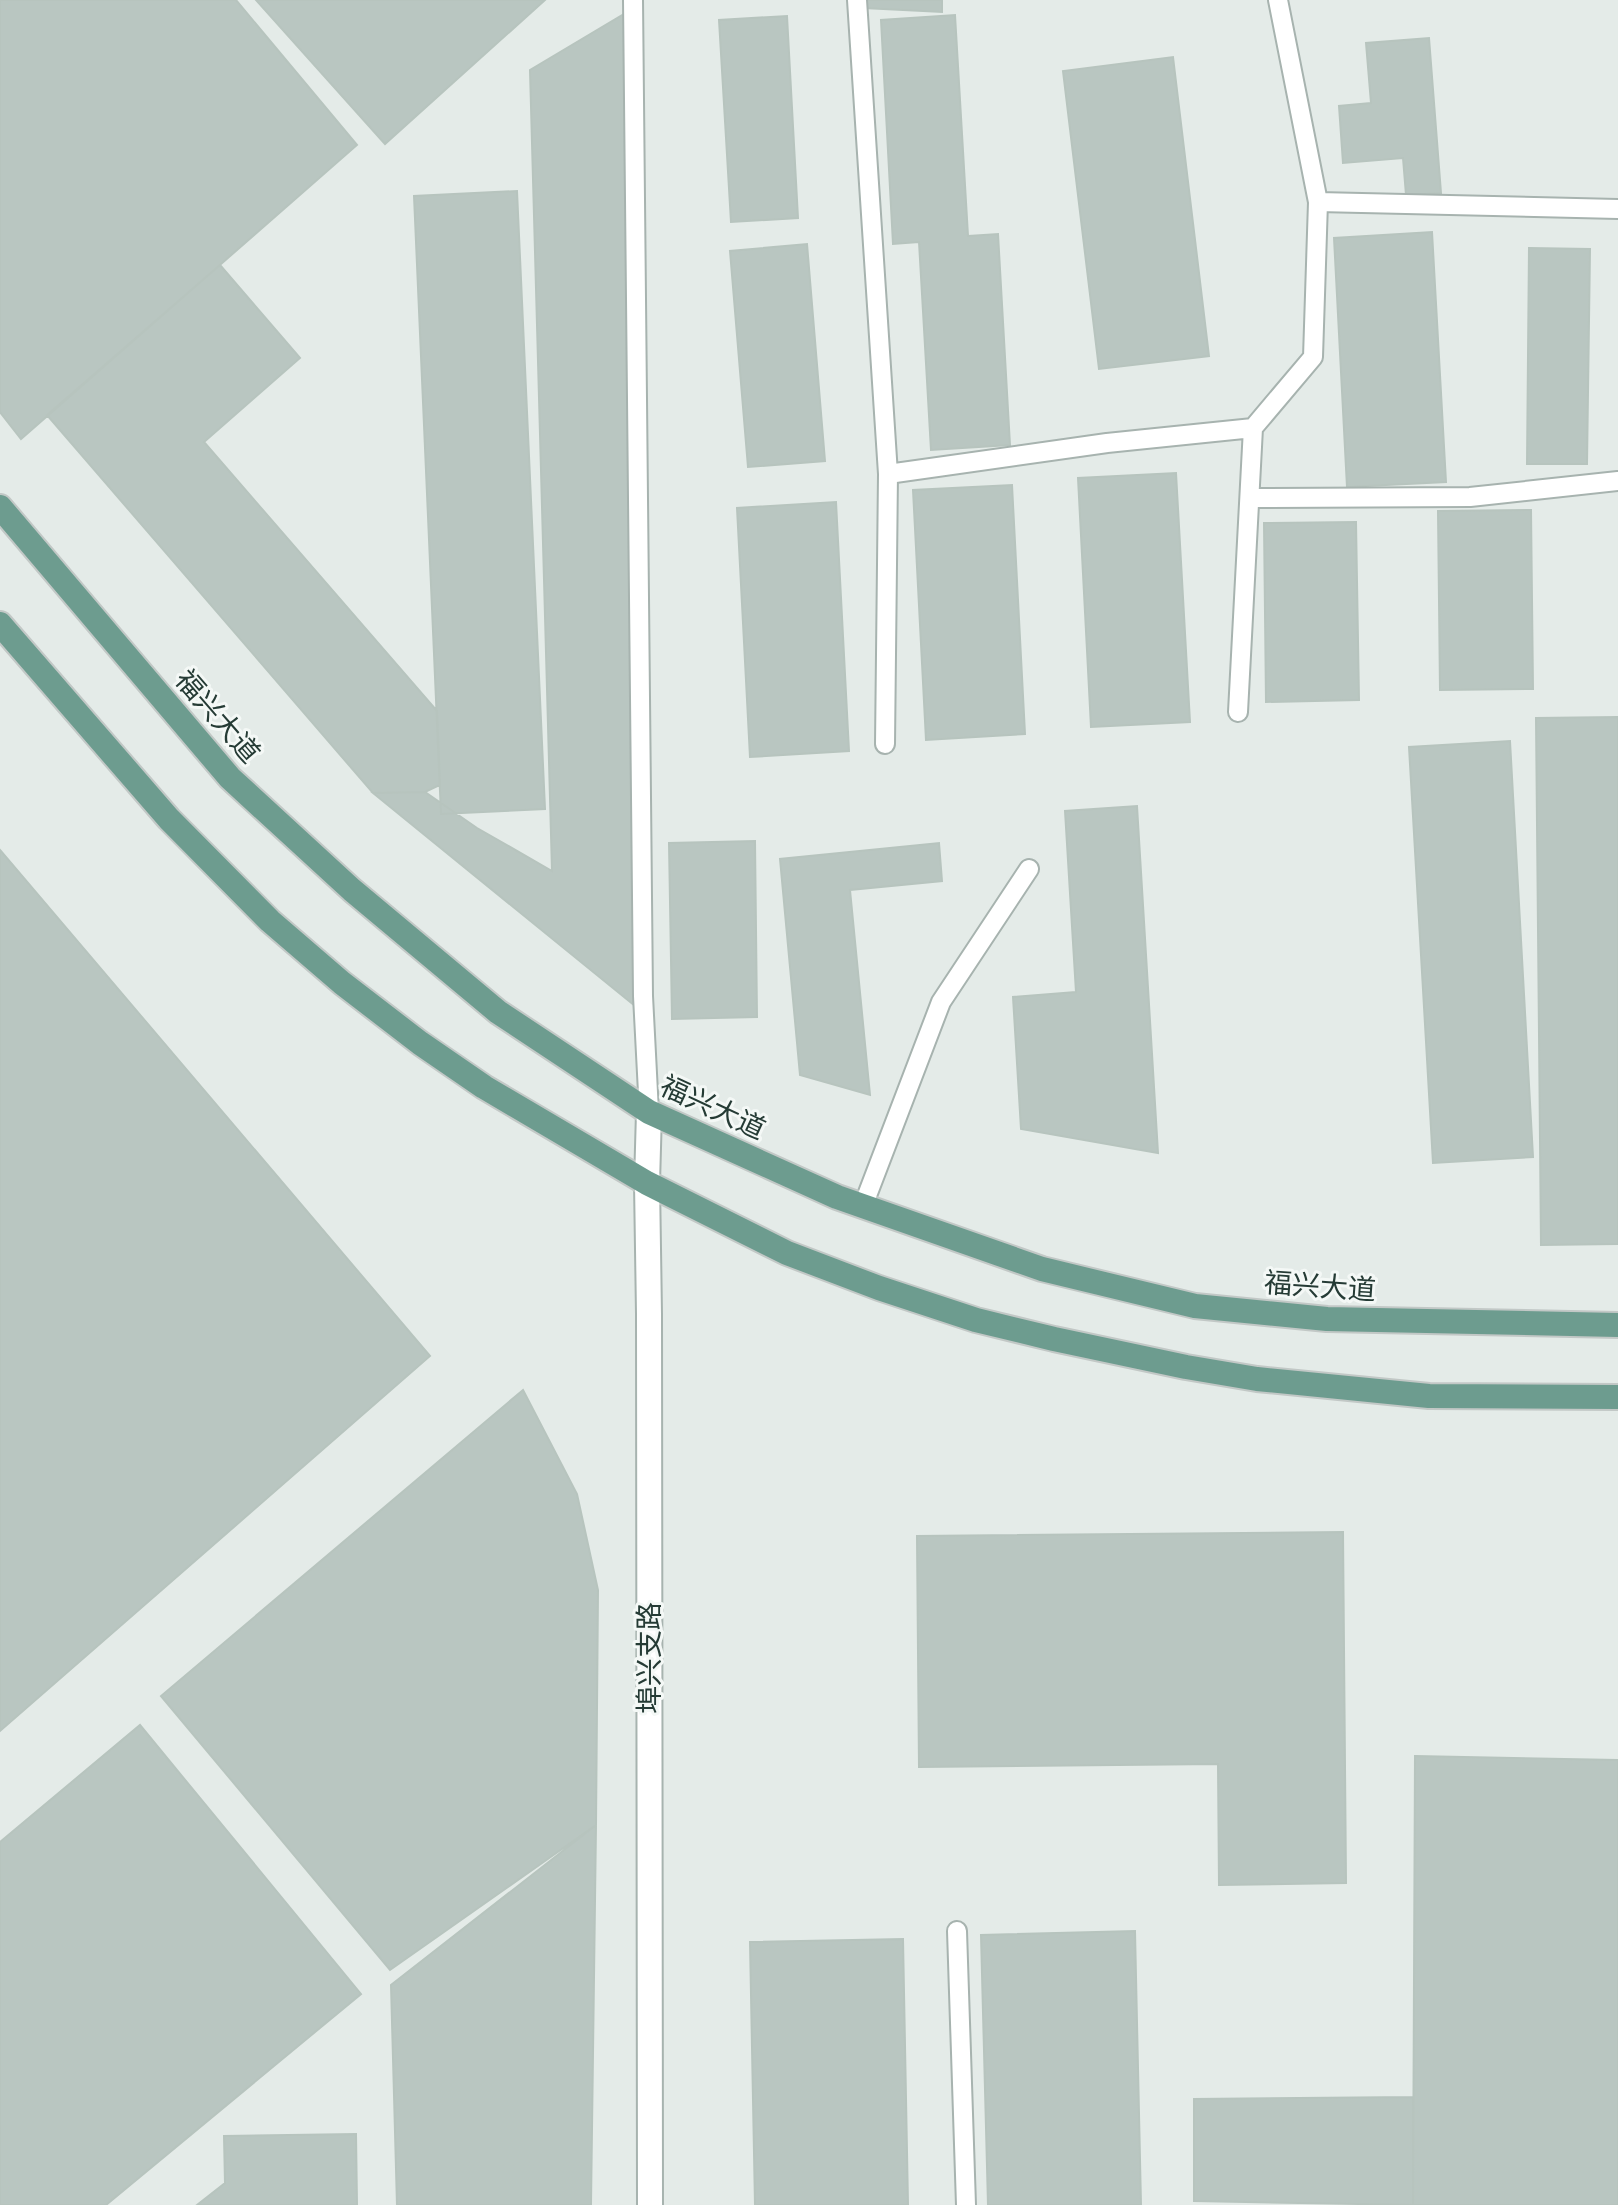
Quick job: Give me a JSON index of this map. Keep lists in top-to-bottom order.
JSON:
{
  "streets": {
    "main road": ["福兴大道"],
    "street": ["埠兴支路"]
  },
  "crossings": [
    ["福兴大道", "埠兴支路"]
  ]
}
